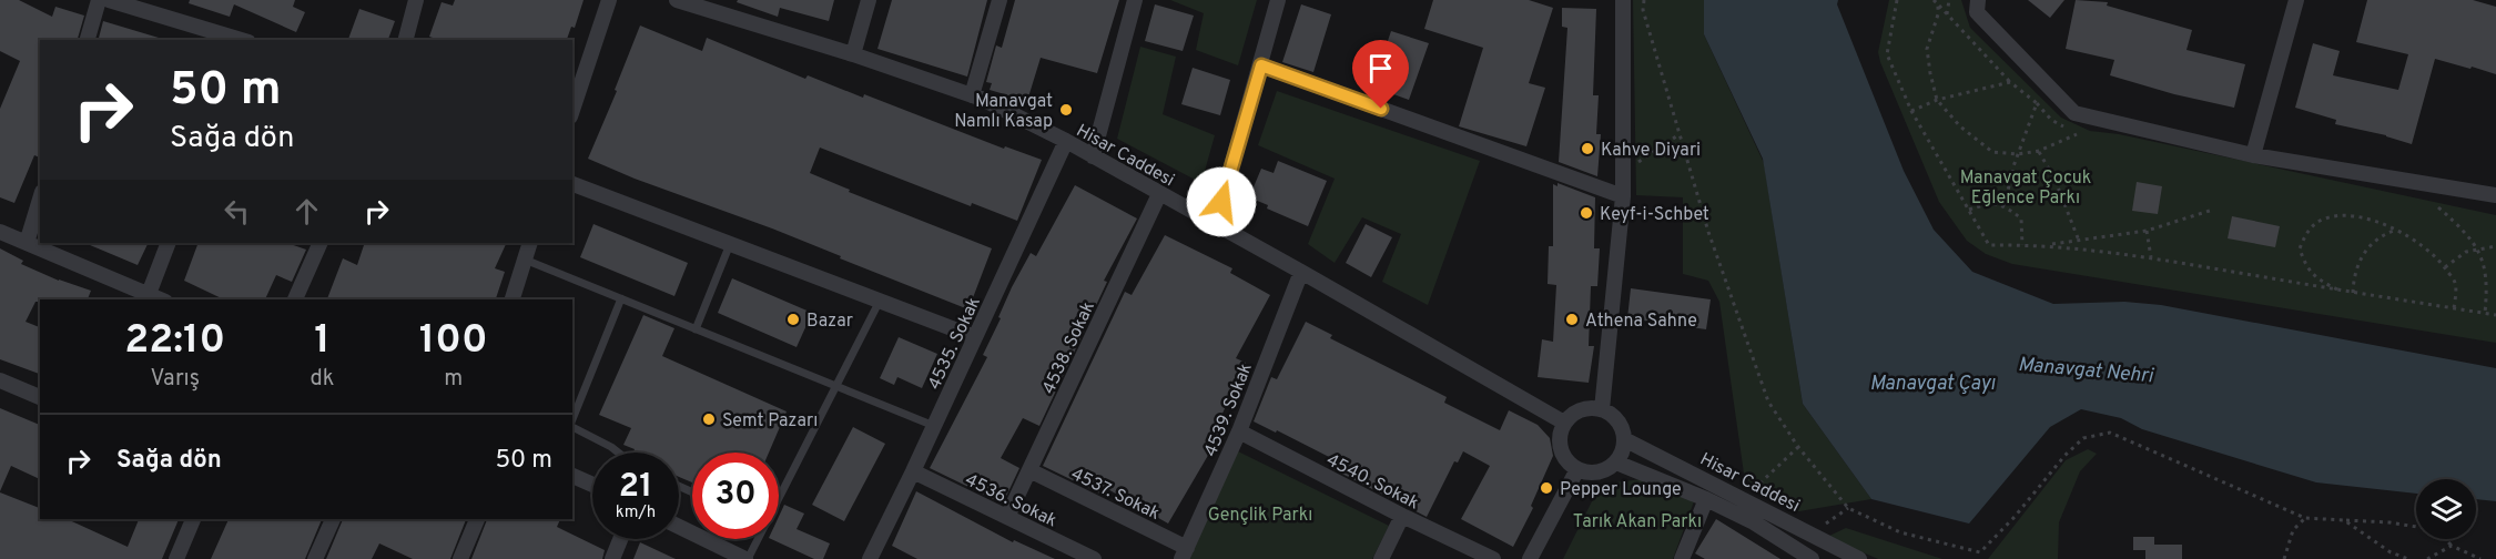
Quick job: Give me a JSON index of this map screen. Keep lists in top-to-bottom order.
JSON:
{
  "streets": {
    "street": [
      "Hisar Caddesi",
      "4535. Sokak",
      "4538. Sokak",
      "4539. Sokak",
      "4540. Sokak",
      "4537. Sokak",
      "4536. Sokak"
    ]
  },
  "crossings": [
    ["Hisar Caddesi", "4535. Sokak"],
    ["Hisar Caddesi", "4538. Sokak"],
    ["Hisar Caddesi", "4539. Sokak"],
    ["4535. Sokak", "4536. Sokak"],
    ["4538. Sokak", "4537. Sokak"],
    ["4538. Sokak", "4536. Sokak"],
    ["4539. Sokak", "4540. Sokak"],
    ["4539. Sokak", "4537. Sokak"]
  ],
  "water": ["Manavgat Nehri", "Manavgat Çayı"],
  "parks": ["Manavgat Çocuk Eğlence Parkı", "Gençlik Parkı", "Tarık Akan Parkı"],
  "places": [
    "Manavgat Namlı Kasap",
    "Kahve Diyari",
    "Keyf-i-Schbet",
    "Bazar",
    "Athena Sahne",
    "Semt Pazarı",
    "Pepper Lounge"
  ],
  "page": {
    "turn": ["50 m", "Sağa dön"],
    "eta": [
      "22:10",
      "Varış",
      "1",
      "dk",
      "100",
      "m"
    ],
    "list": [
      {
        "name": "Sağa dön",
        "value": "50 m"
      }
    ],
    "speed": "21 km/h",
    "limit": "30"
  }
}
